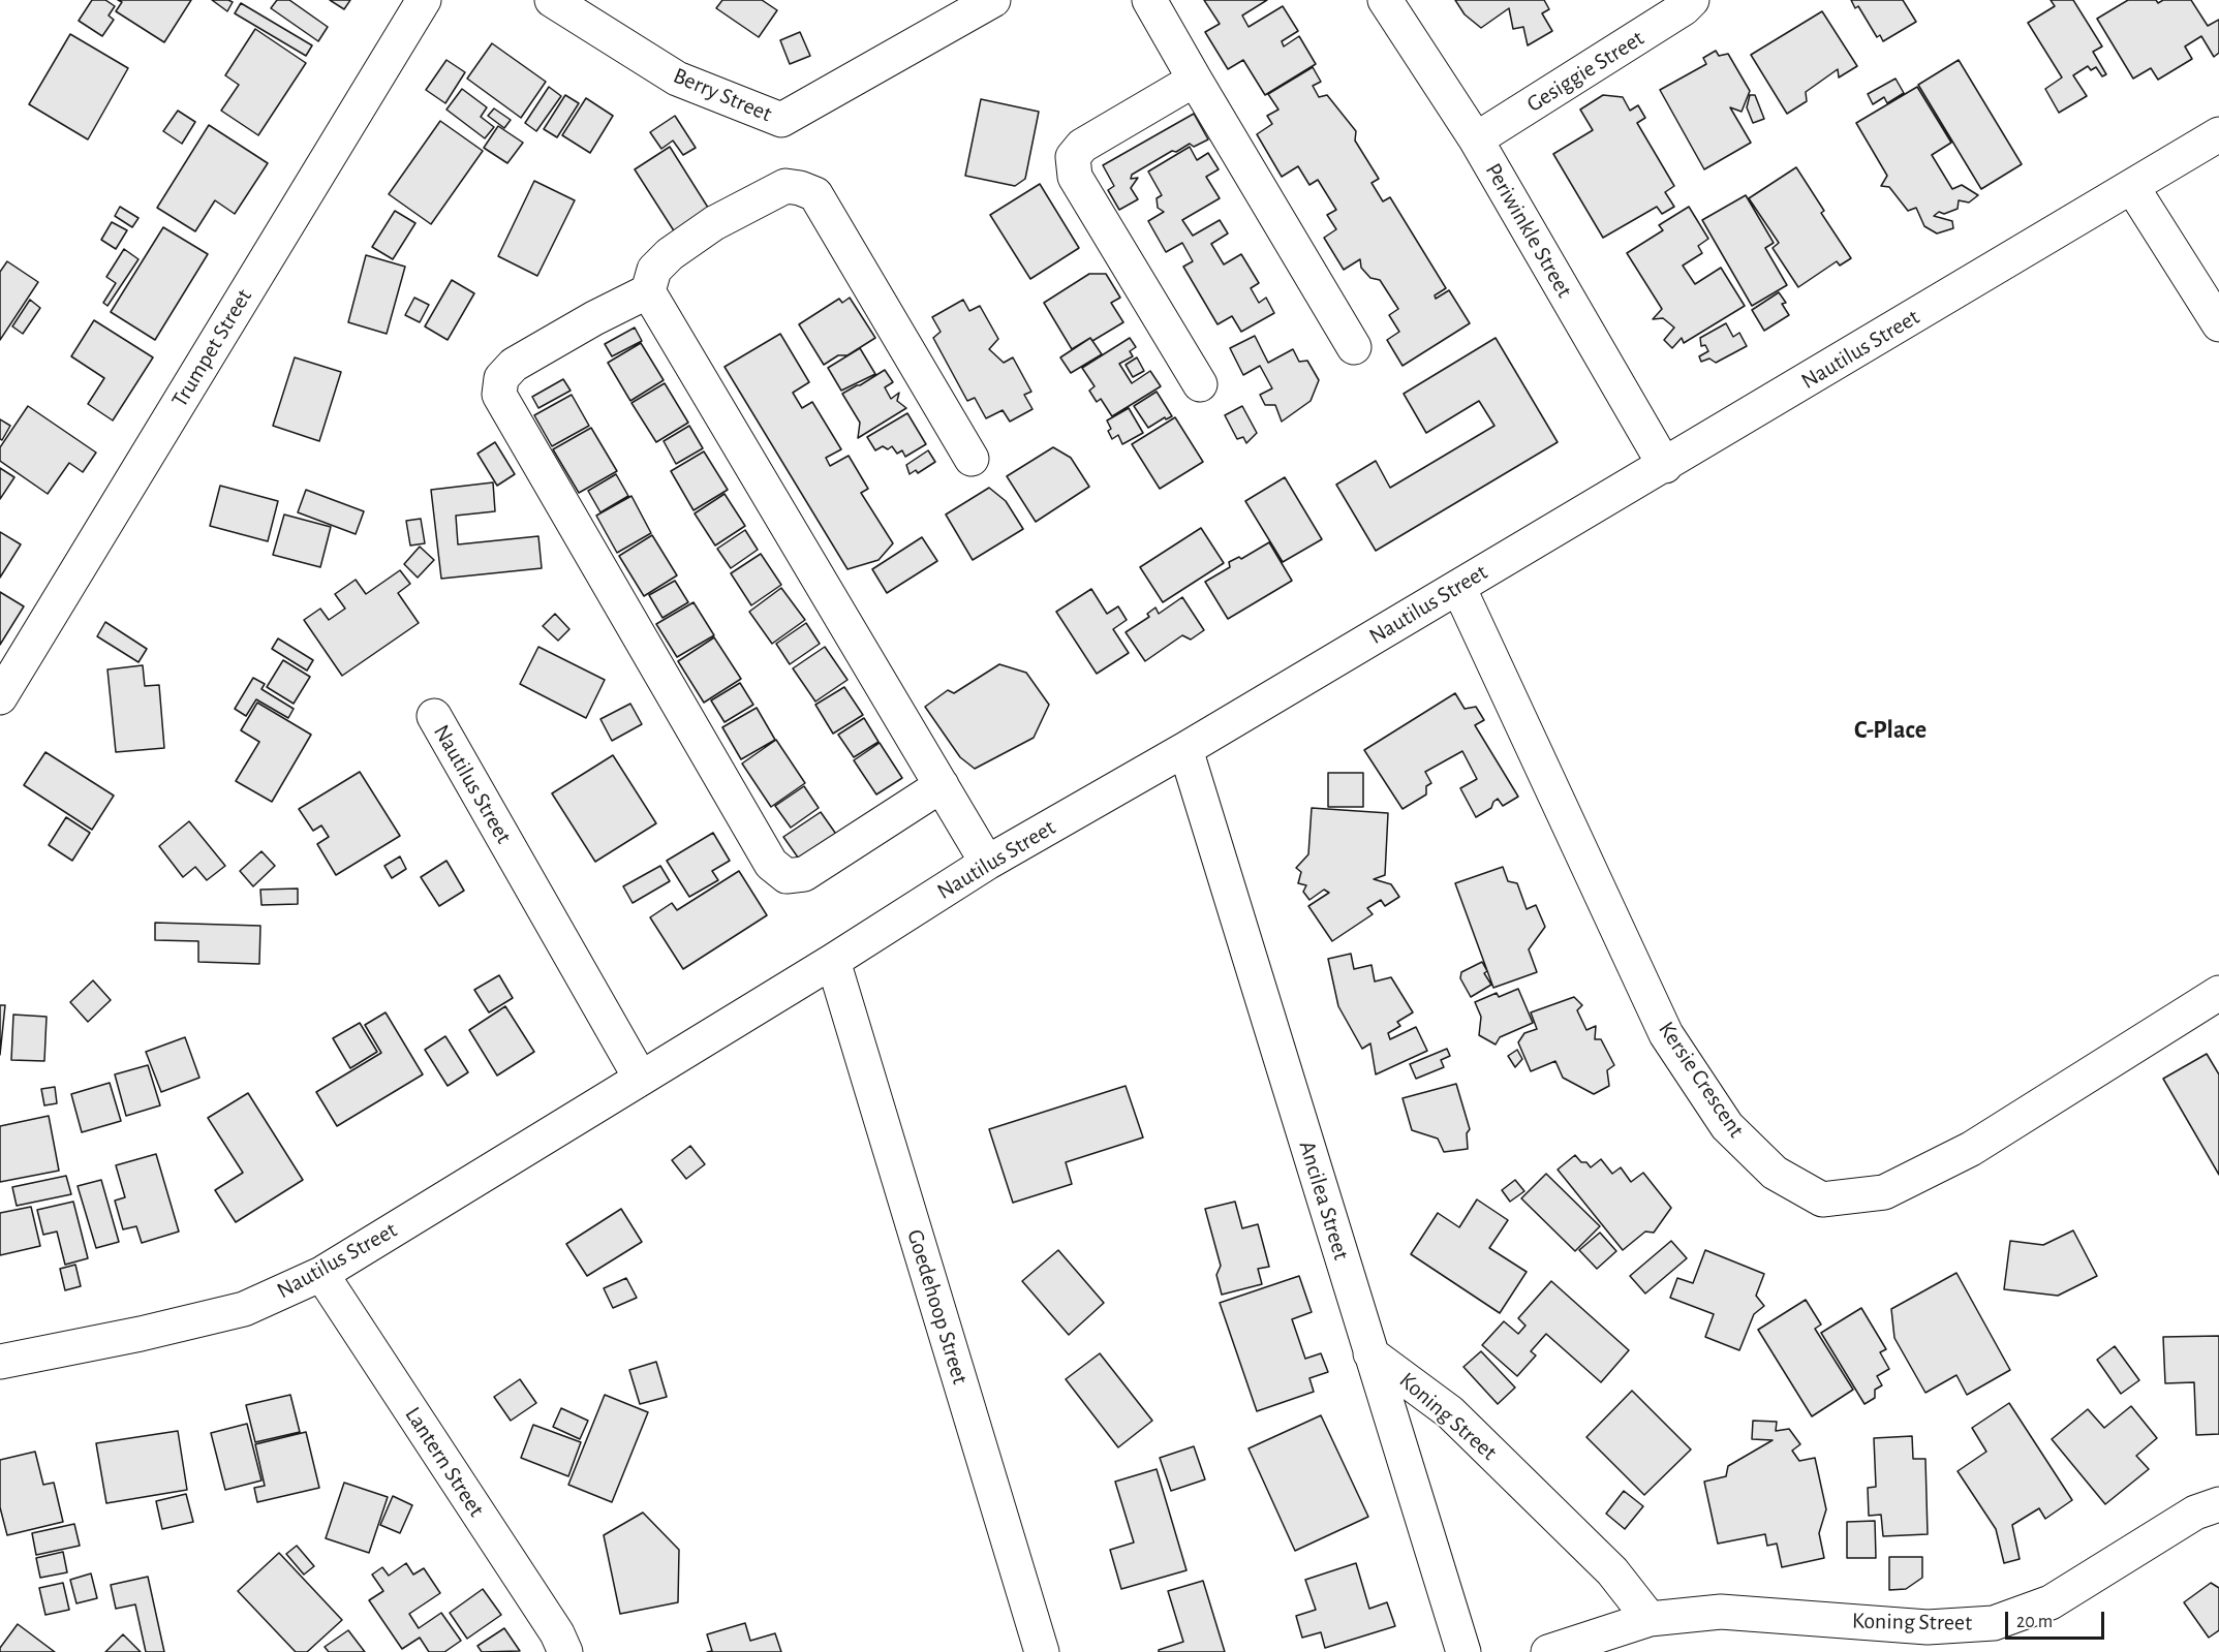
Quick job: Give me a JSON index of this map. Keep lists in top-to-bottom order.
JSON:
{
  "streets": {
    "street": [
      "Gesiggie Street",
      "Berry Street",
      "Periwinkle Street",
      "Trumpet Street",
      "Nautilus Street",
      "Kersie Crescent",
      "Ancilea Street",
      "Goedehoop Street",
      "Koning Street",
      "Lantern Street"
    ]
  },
  "crossings": [
    ["Gesiggie Street", "Periwinkle Street"],
    ["Periwinkle Street", "Nautilus Street"],
    ["Nautilus Street", "Kersie Crescent"],
    ["Nautilus Street", "Ancilea Street"],
    ["Nautilus Street", "Goedehoop Street"],
    ["Nautilus Street", "Lantern Street"],
    ["Ancilea Street", "Koning Street"]
  ],
  "districts": ["C-Place"],
  "scale_bar": "20 m"
}
